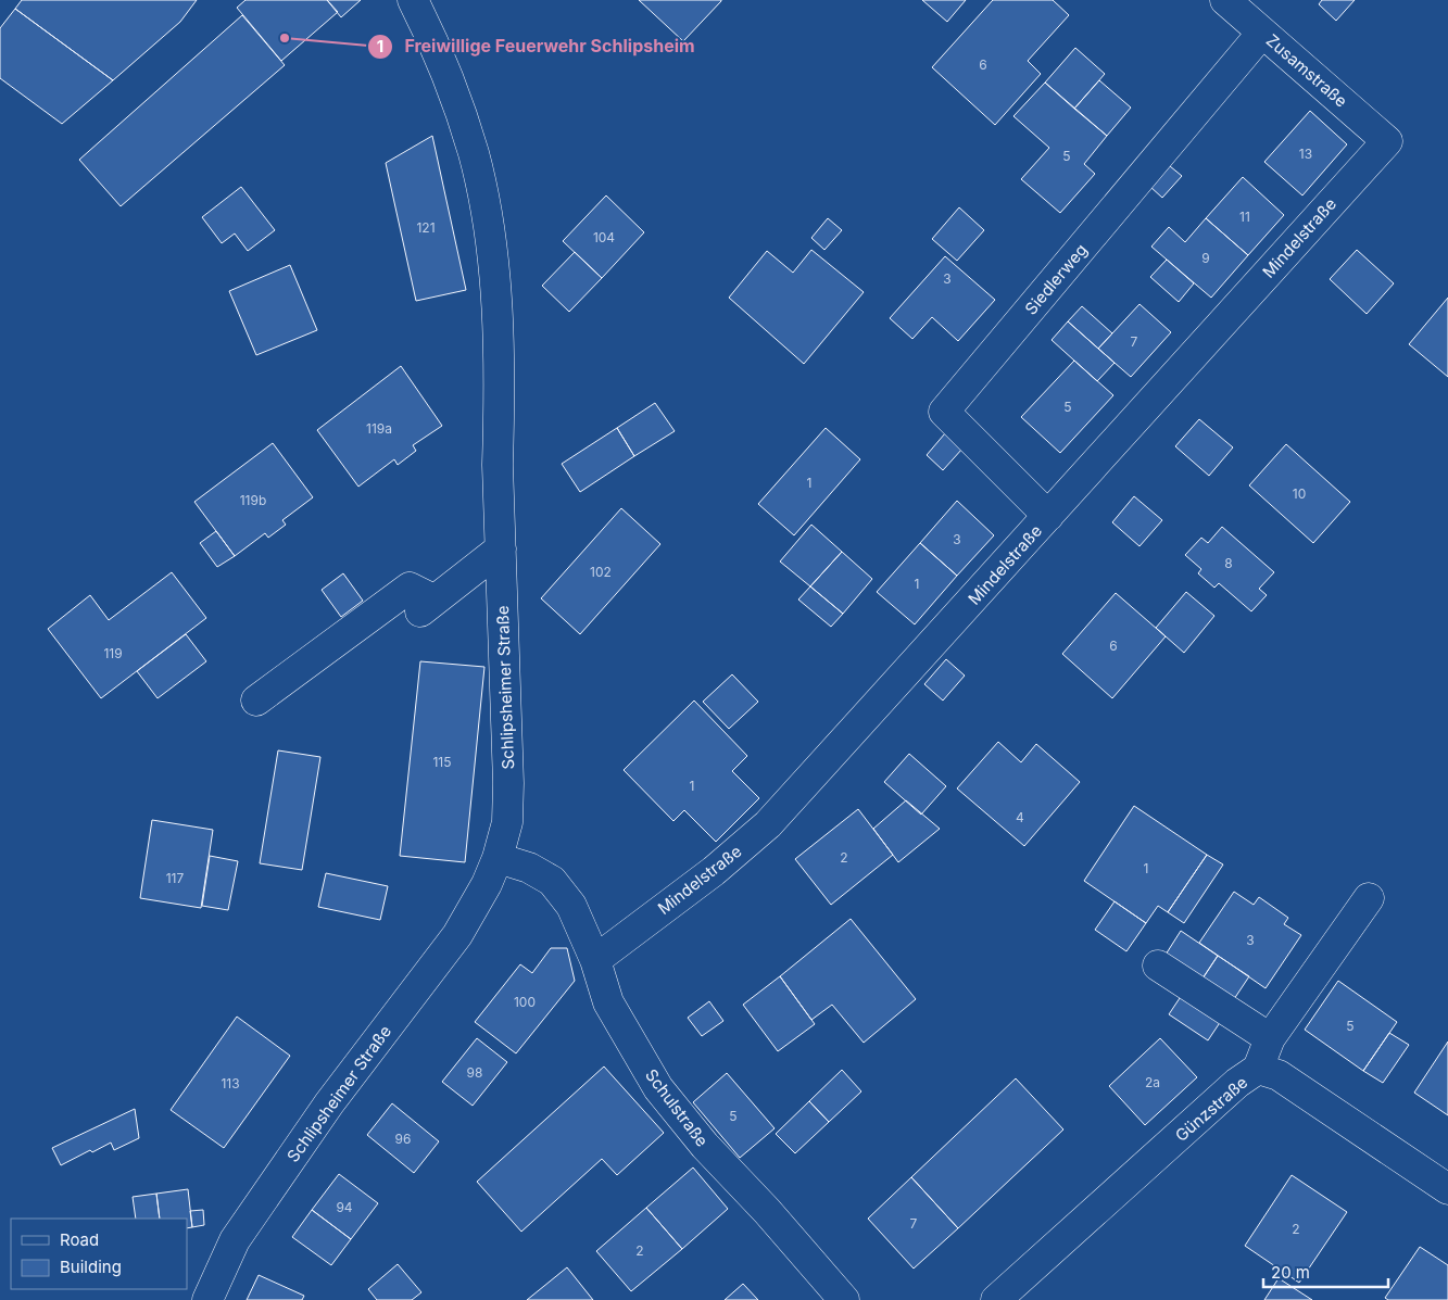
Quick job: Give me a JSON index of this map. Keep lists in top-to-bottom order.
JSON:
{
  "streets": {
    "street": [
      "Zusamstraße",
      "Mindelstraße",
      "Siedlerweg",
      "Schlipsheimer Straße",
      "Schulstraße",
      "Günzstraße"
    ]
  },
  "crossings": [
    ["Zusamstraße", "Mindelstraße"],
    ["Zusamstraße", "Siedlerweg"],
    ["Mindelstraße", "Siedlerweg"],
    ["Mindelstraße", "Schulstraße"],
    ["Schlipsheimer Straße", "Schulstraße"]
  ],
  "places": ["Freiwillige Feuerwehr Schlipsheim"],
  "house_numbers": [
    "6",
    "13",
    "5",
    "11",
    "121",
    "104",
    "9",
    "3",
    "7",
    "5",
    "119a",
    "1",
    "10",
    "119b",
    "3",
    "8",
    "102",
    "1",
    "6",
    "119",
    "115",
    "1",
    "4",
    "2",
    "1",
    "117",
    "3",
    "100",
    "5",
    "98",
    "2a",
    "113",
    "5",
    "96",
    "94",
    "7",
    "2",
    "2"
  ],
  "legend": ["Road", "Building"],
  "scale_bar": "20 m"
}
